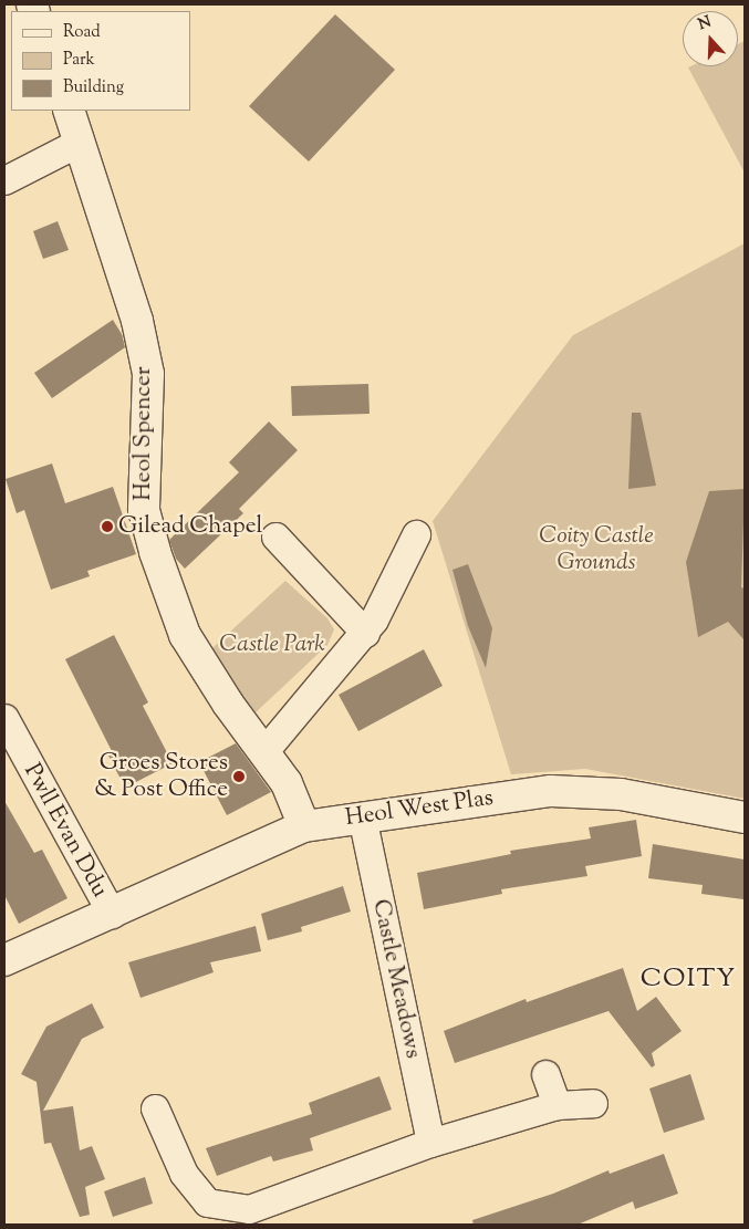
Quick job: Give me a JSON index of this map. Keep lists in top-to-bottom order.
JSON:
{
  "streets": {
    "street": [
      "Heol Spencer",
      "Heol West Plas",
      "Pwll Evan Ddu",
      "Castle Meadows"
    ]
  },
  "crossings": [
    ["Heol Spencer", "Heol West Plas"],
    ["Heol West Plas", "Pwll Evan Ddu"],
    ["Heol West Plas", "Castle Meadows"]
  ],
  "districts": ["COITY"],
  "parks": ["Coity Castle Grounds", "Castle Park"],
  "places": ["Gilead Chapel", "Groes Stores & Post Office"],
  "legend": ["Road", "Park", "Building"],
  "north": "top"
}
